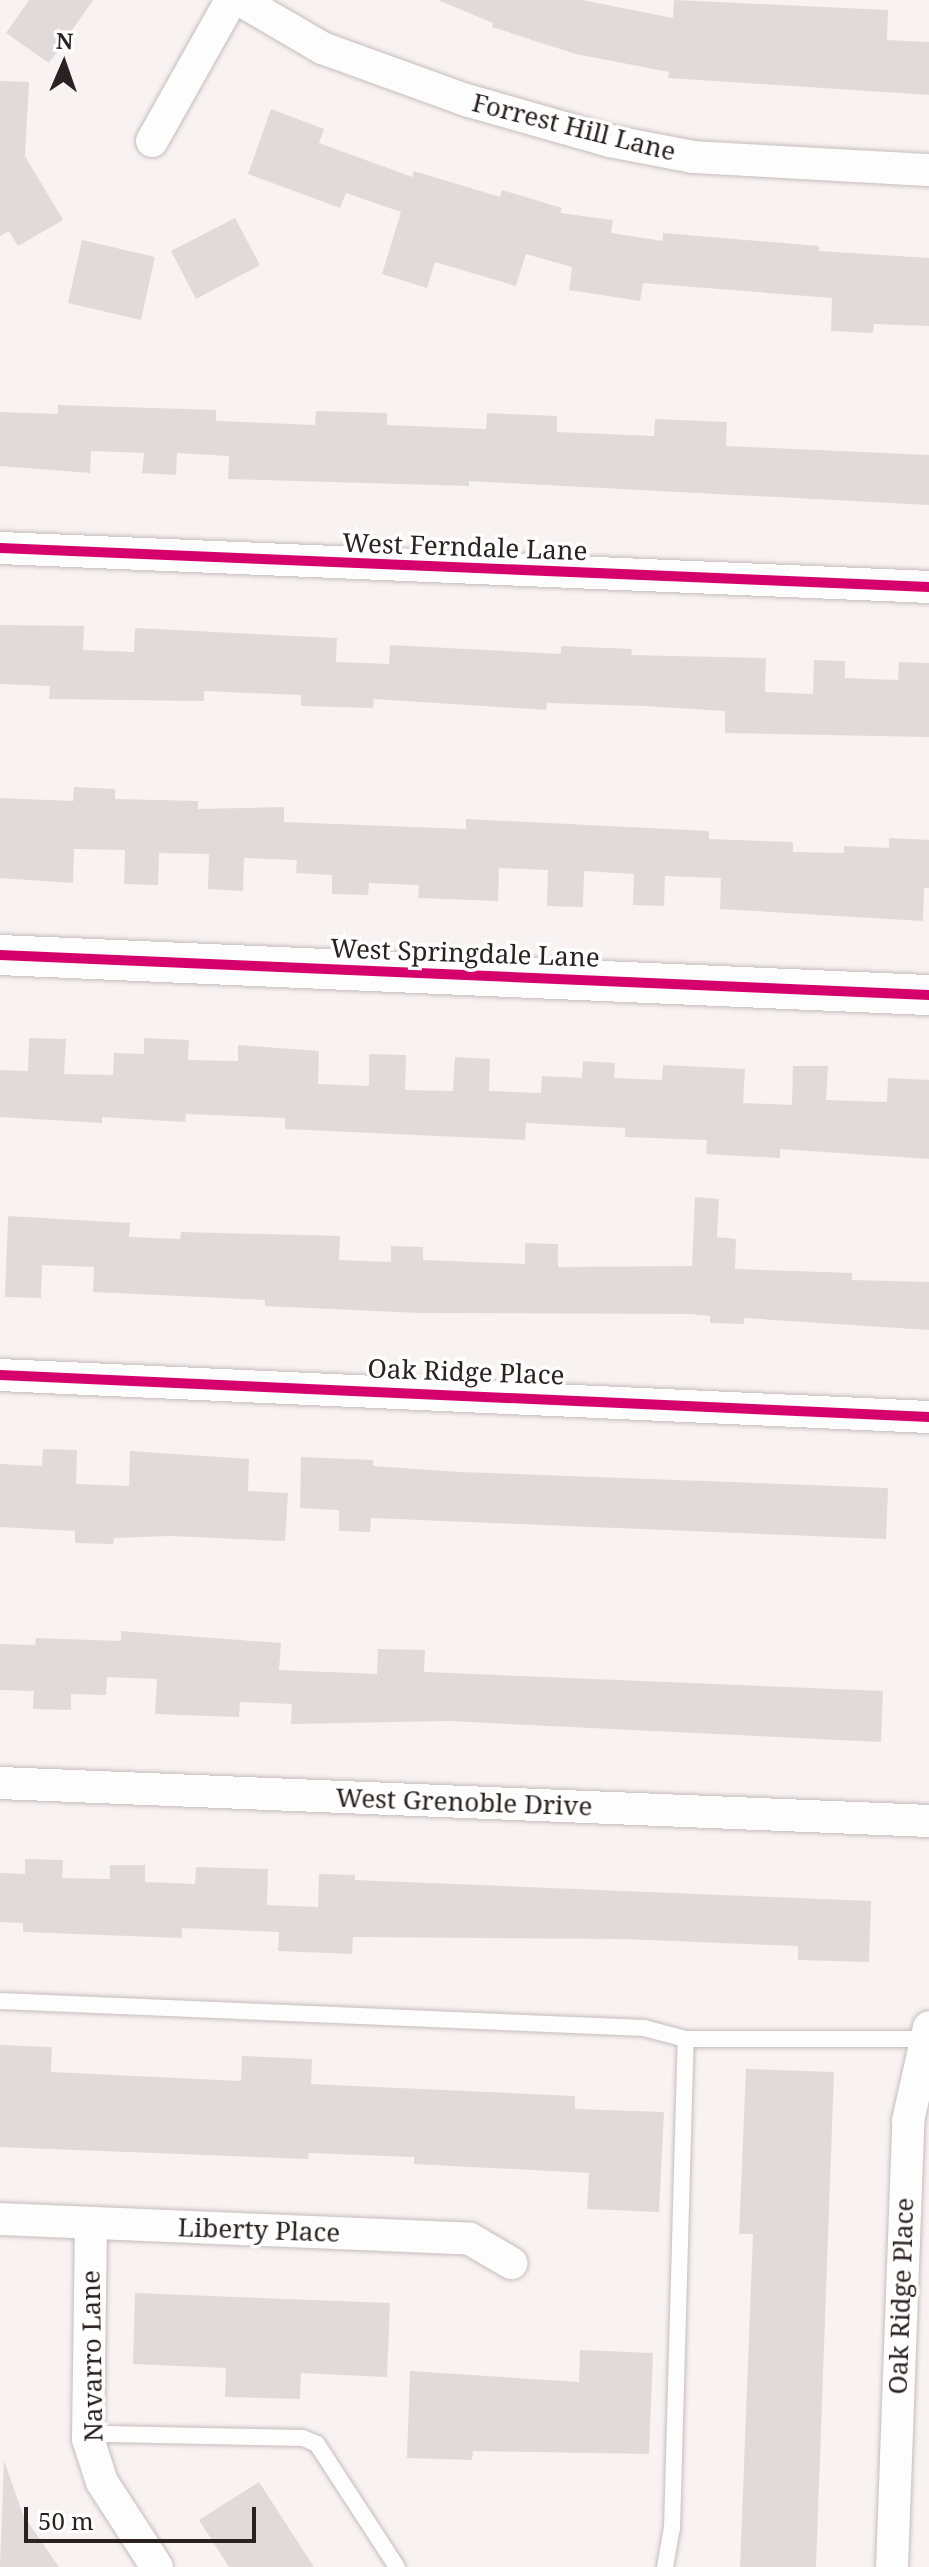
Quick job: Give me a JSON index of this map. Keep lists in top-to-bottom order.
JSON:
{
  "streets": {
    "street": [
      "Forrest Hill Lane",
      "West Ferndale Lane",
      "West Springdale Lane",
      "Oak Ridge Place",
      "West Grenoble Drive",
      "Liberty Place",
      "Navarro Lane"
    ]
  },
  "crossings": [
    ["Liberty Place", "Navarro Lane"]
  ],
  "scale_bar": "50 m",
  "north": "top"
}
